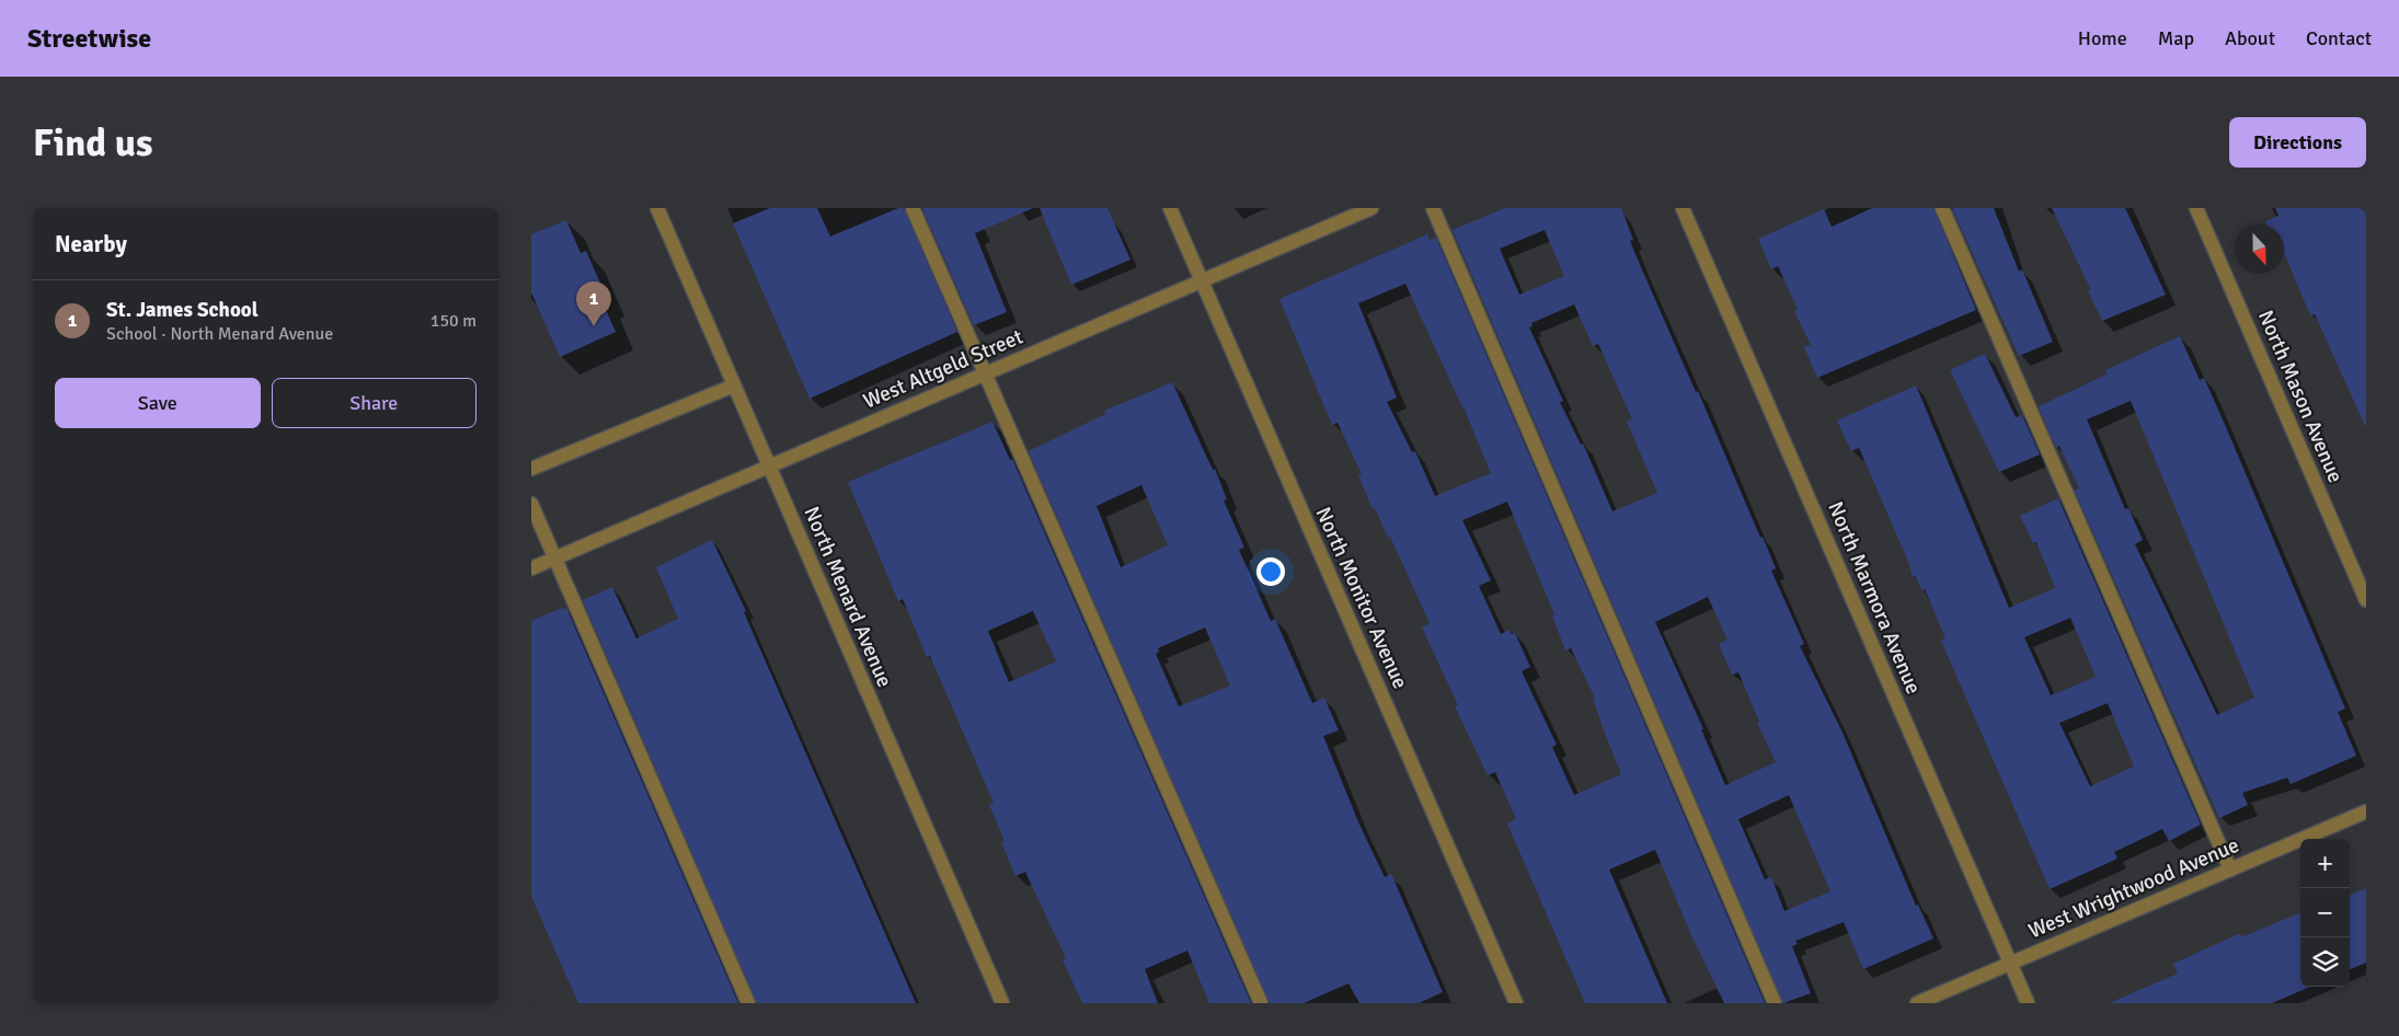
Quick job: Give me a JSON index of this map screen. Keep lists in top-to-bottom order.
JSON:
{
  "streets": {
    "street": [
      "West Altgeld Street",
      "North Mason Avenue",
      "North Menard Avenue",
      "North Monitor Avenue",
      "North Marmora Avenue",
      "West Wrightwood Avenue"
    ]
  },
  "crossings": [
    ["West Altgeld Street", "North Menard Avenue"],
    ["West Altgeld Street", "North Monitor Avenue"],
    ["North Marmora Avenue", "West Wrightwood Avenue"]
  ],
  "north": "bottom",
  "page": {
    "header": "Streetwise",
    "nav": [
      "Home",
      "Map",
      "About",
      "Contact"
    ],
    "buttons": [
      "Directions",
      ["Save", "Share"]
    ],
    "title": "Find us",
    "heading": "Nearby",
    "list": [
      {
        "mark": "1",
        "name": "St. James School",
        "note": "School · North Menard Avenue",
        "value": "150 m"
      }
    ],
    "pins": "1",
    "map_buttons": ["+", "−"]
  }
}
